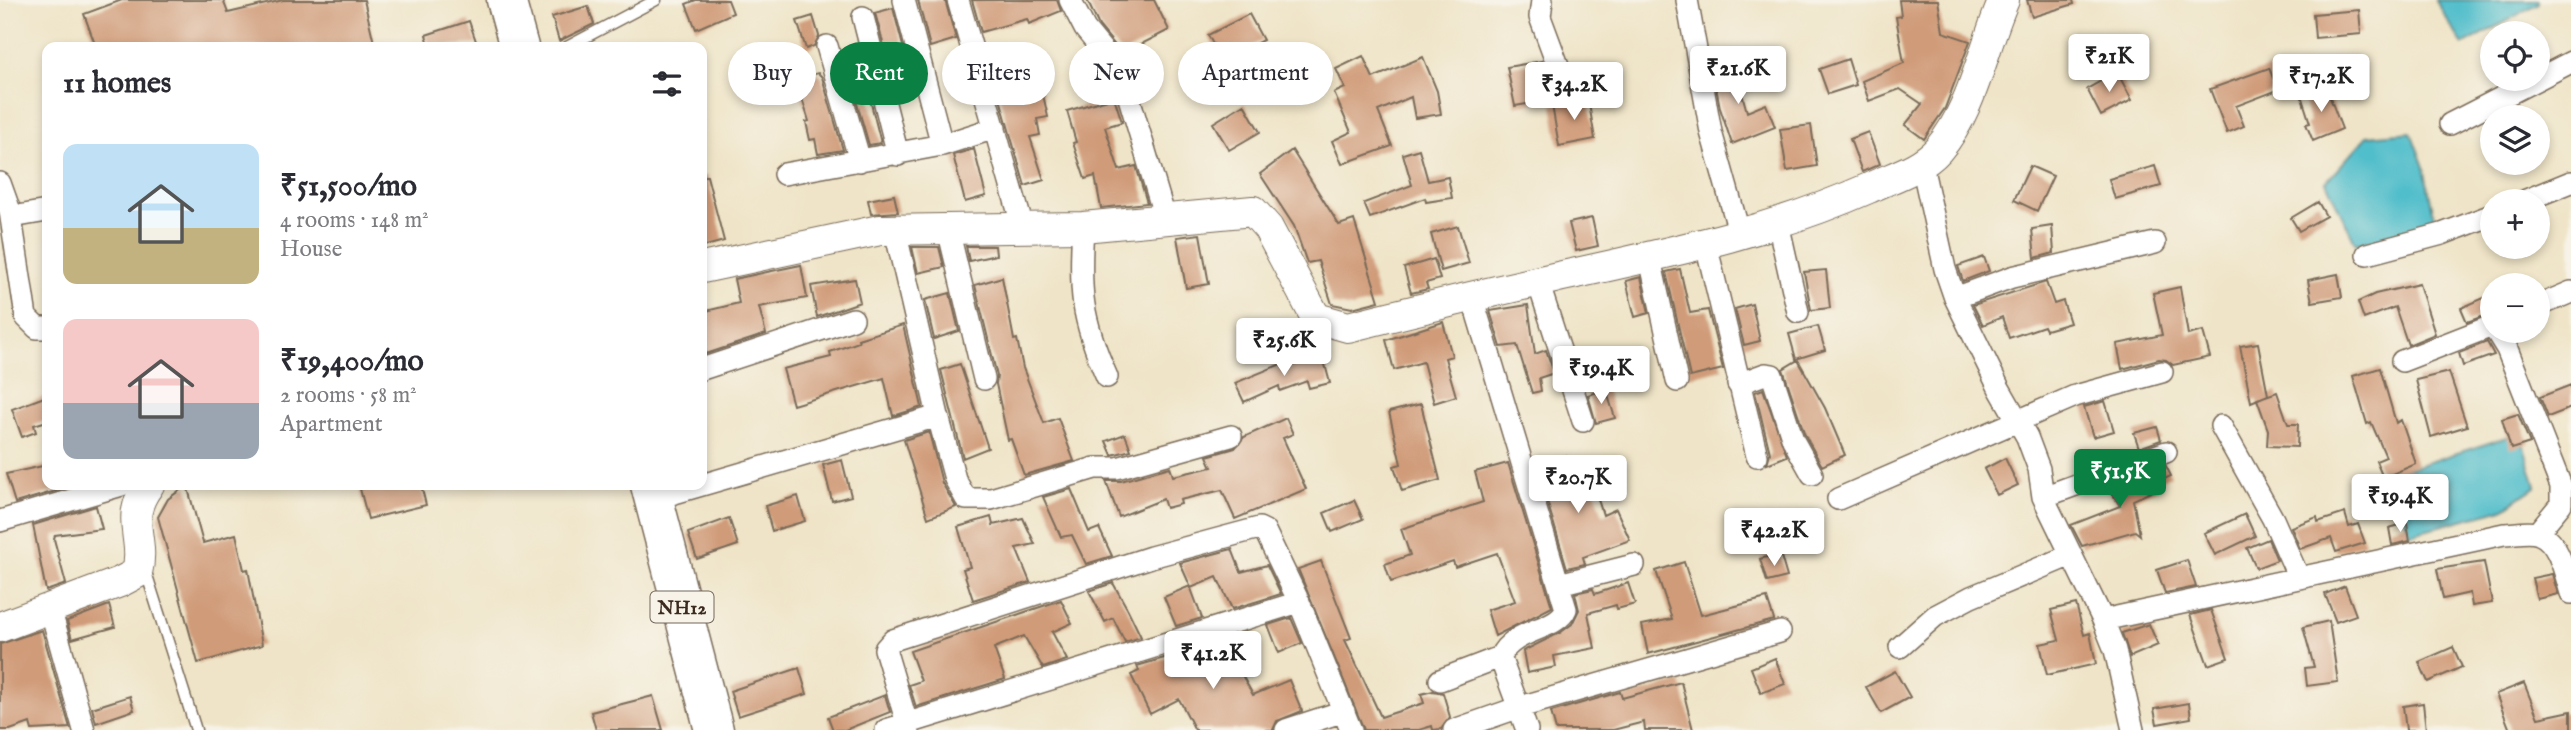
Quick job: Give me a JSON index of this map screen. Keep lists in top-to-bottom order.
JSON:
{
  "streets": {
    "highway": ["NH12"]
  },
  "page": {
    "map_buttons": ["+", "−"],
    "price": [
      "₹21K",
      "₹21.6K",
      "₹17.2K",
      "₹34.2K",
      "₹25.6K",
      "₹19.4K",
      "₹51.5K",
      "₹20.7K",
      "₹19.4K",
      "₹42.2K",
      "₹41.2K"
    ],
    "chip": [
      "Buy",
      "Rent",
      "Filters",
      "New",
      "Apartment"
    ],
    "heading": "11 homes",
    "list": [
      {
        "name": "₹51,500/mo",
        "note": "4 rooms · 148 m² · House"
      },
      {
        "name": "₹19,400/mo",
        "note": "2 rooms · 58 m² · Apartment"
      }
    ]
  }
}
